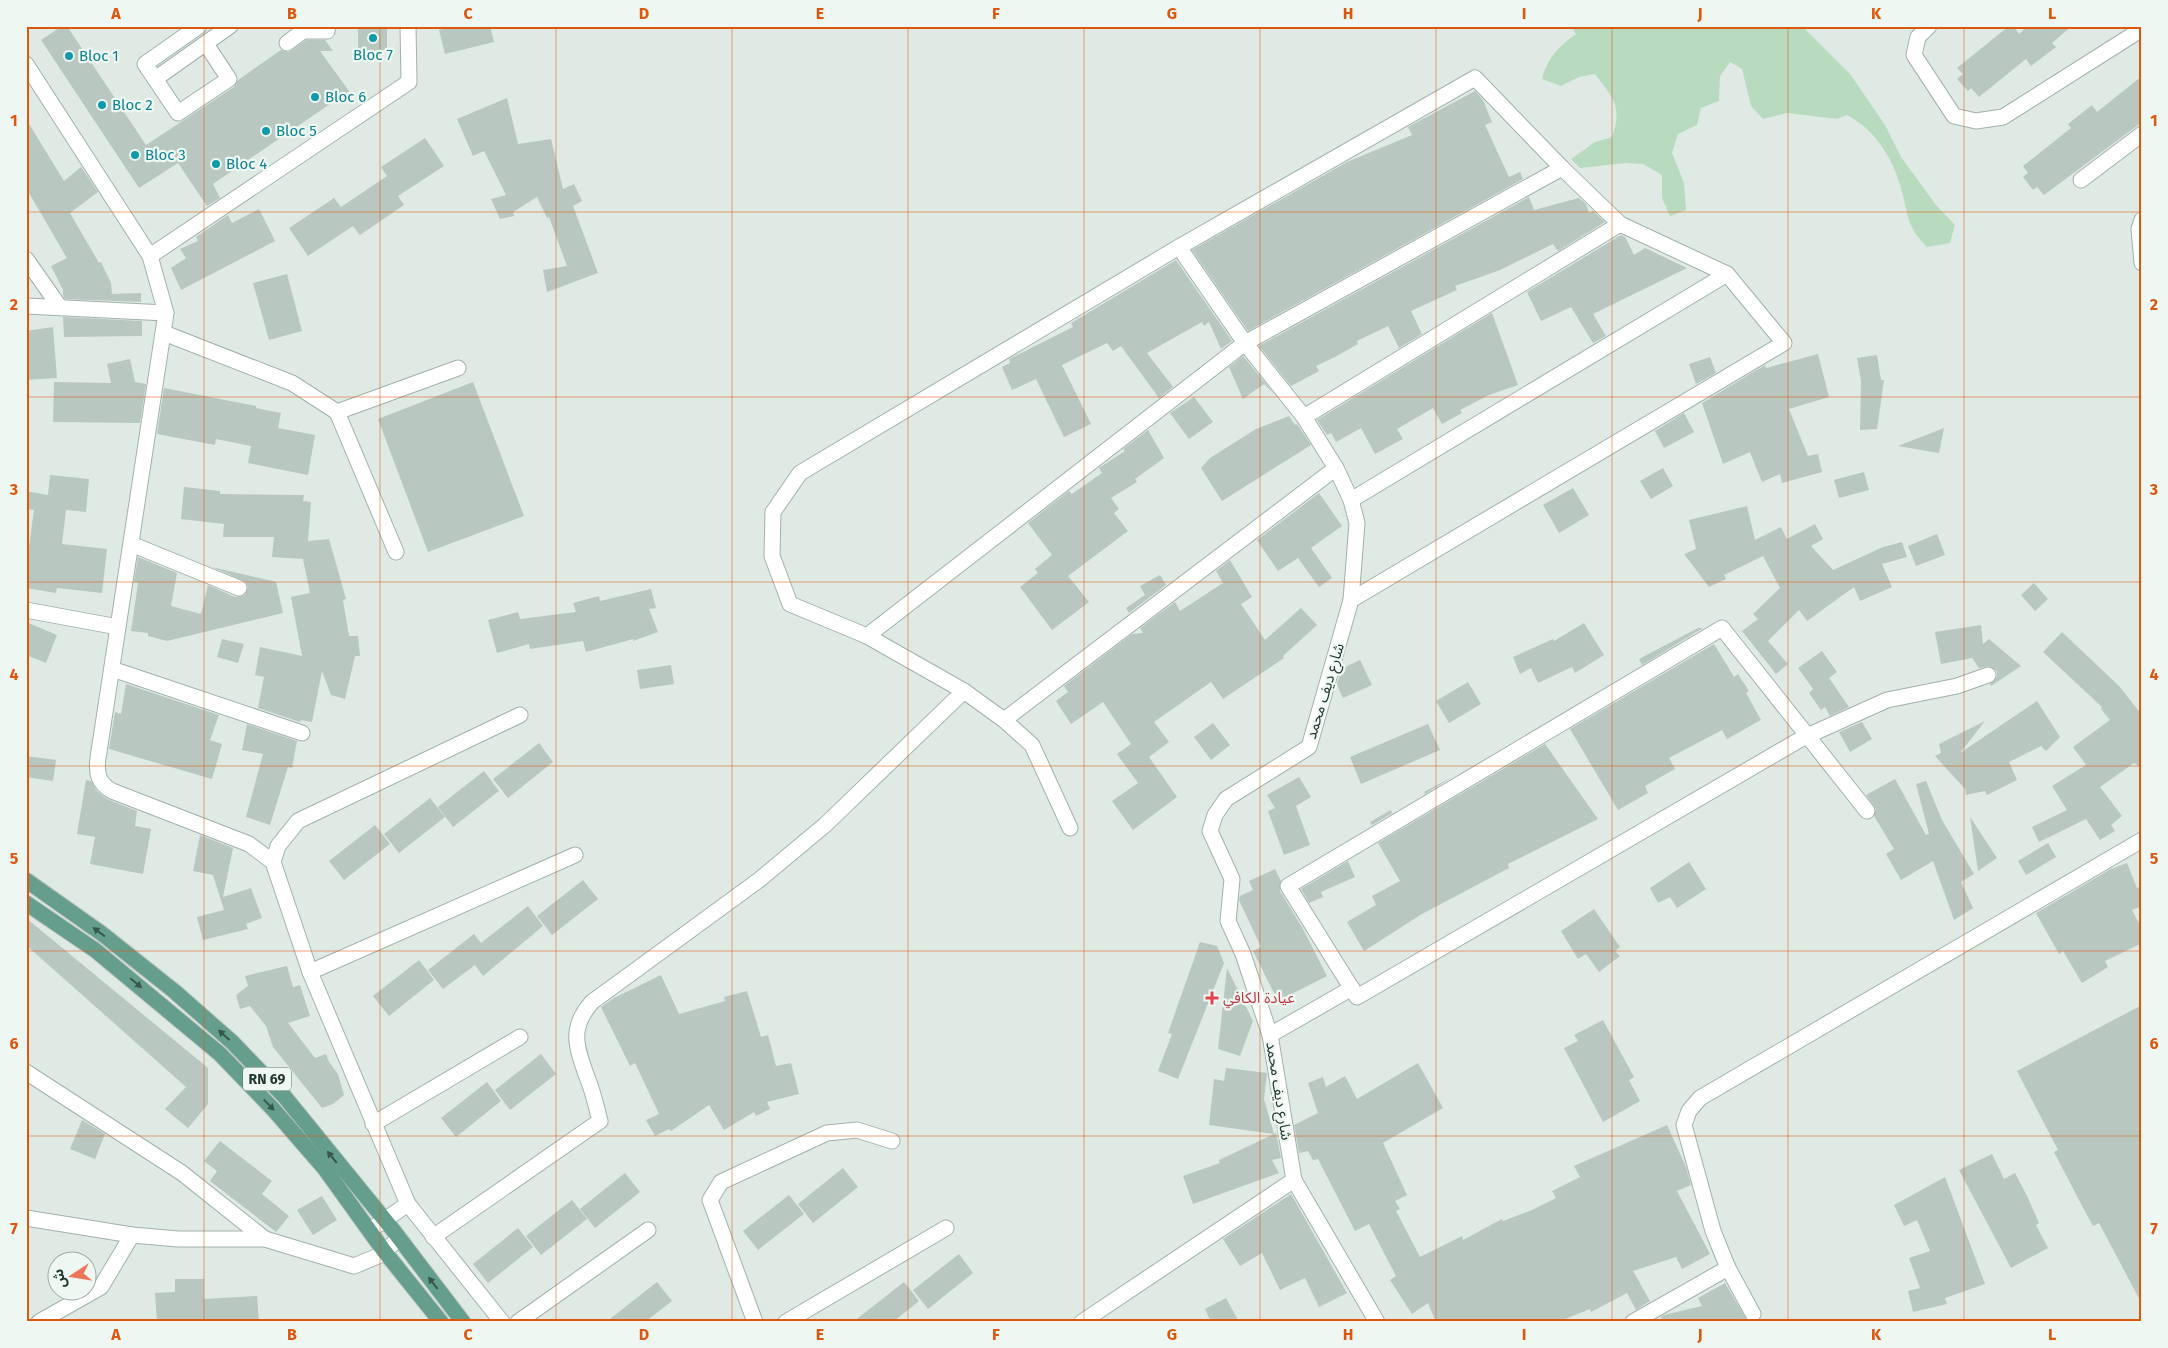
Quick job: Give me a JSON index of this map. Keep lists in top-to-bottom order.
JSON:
{
  "streets": {
    "main road": ["RN 69"],
    "street": ["شارع ديف محمد"]
  },
  "places": {
    "other": [
      "Bloc 7",
      "Bloc 1",
      "Bloc 6",
      "Bloc 2",
      "Bloc 5",
      "Bloc 3",
      "Bloc 4"
    ],
    "health": ["عيادة الكافي"]
  },
  "north": "left",
  "grid": {
    "columns": [
      "A",
      "B",
      "C",
      "D",
      "E",
      "F",
      "G",
      "H",
      "I",
      "J",
      "K",
      "L"
    ],
    "rows": [
      "1",
      "2",
      "3",
      "4",
      "5",
      "6",
      "7"
    ]
  }
}
